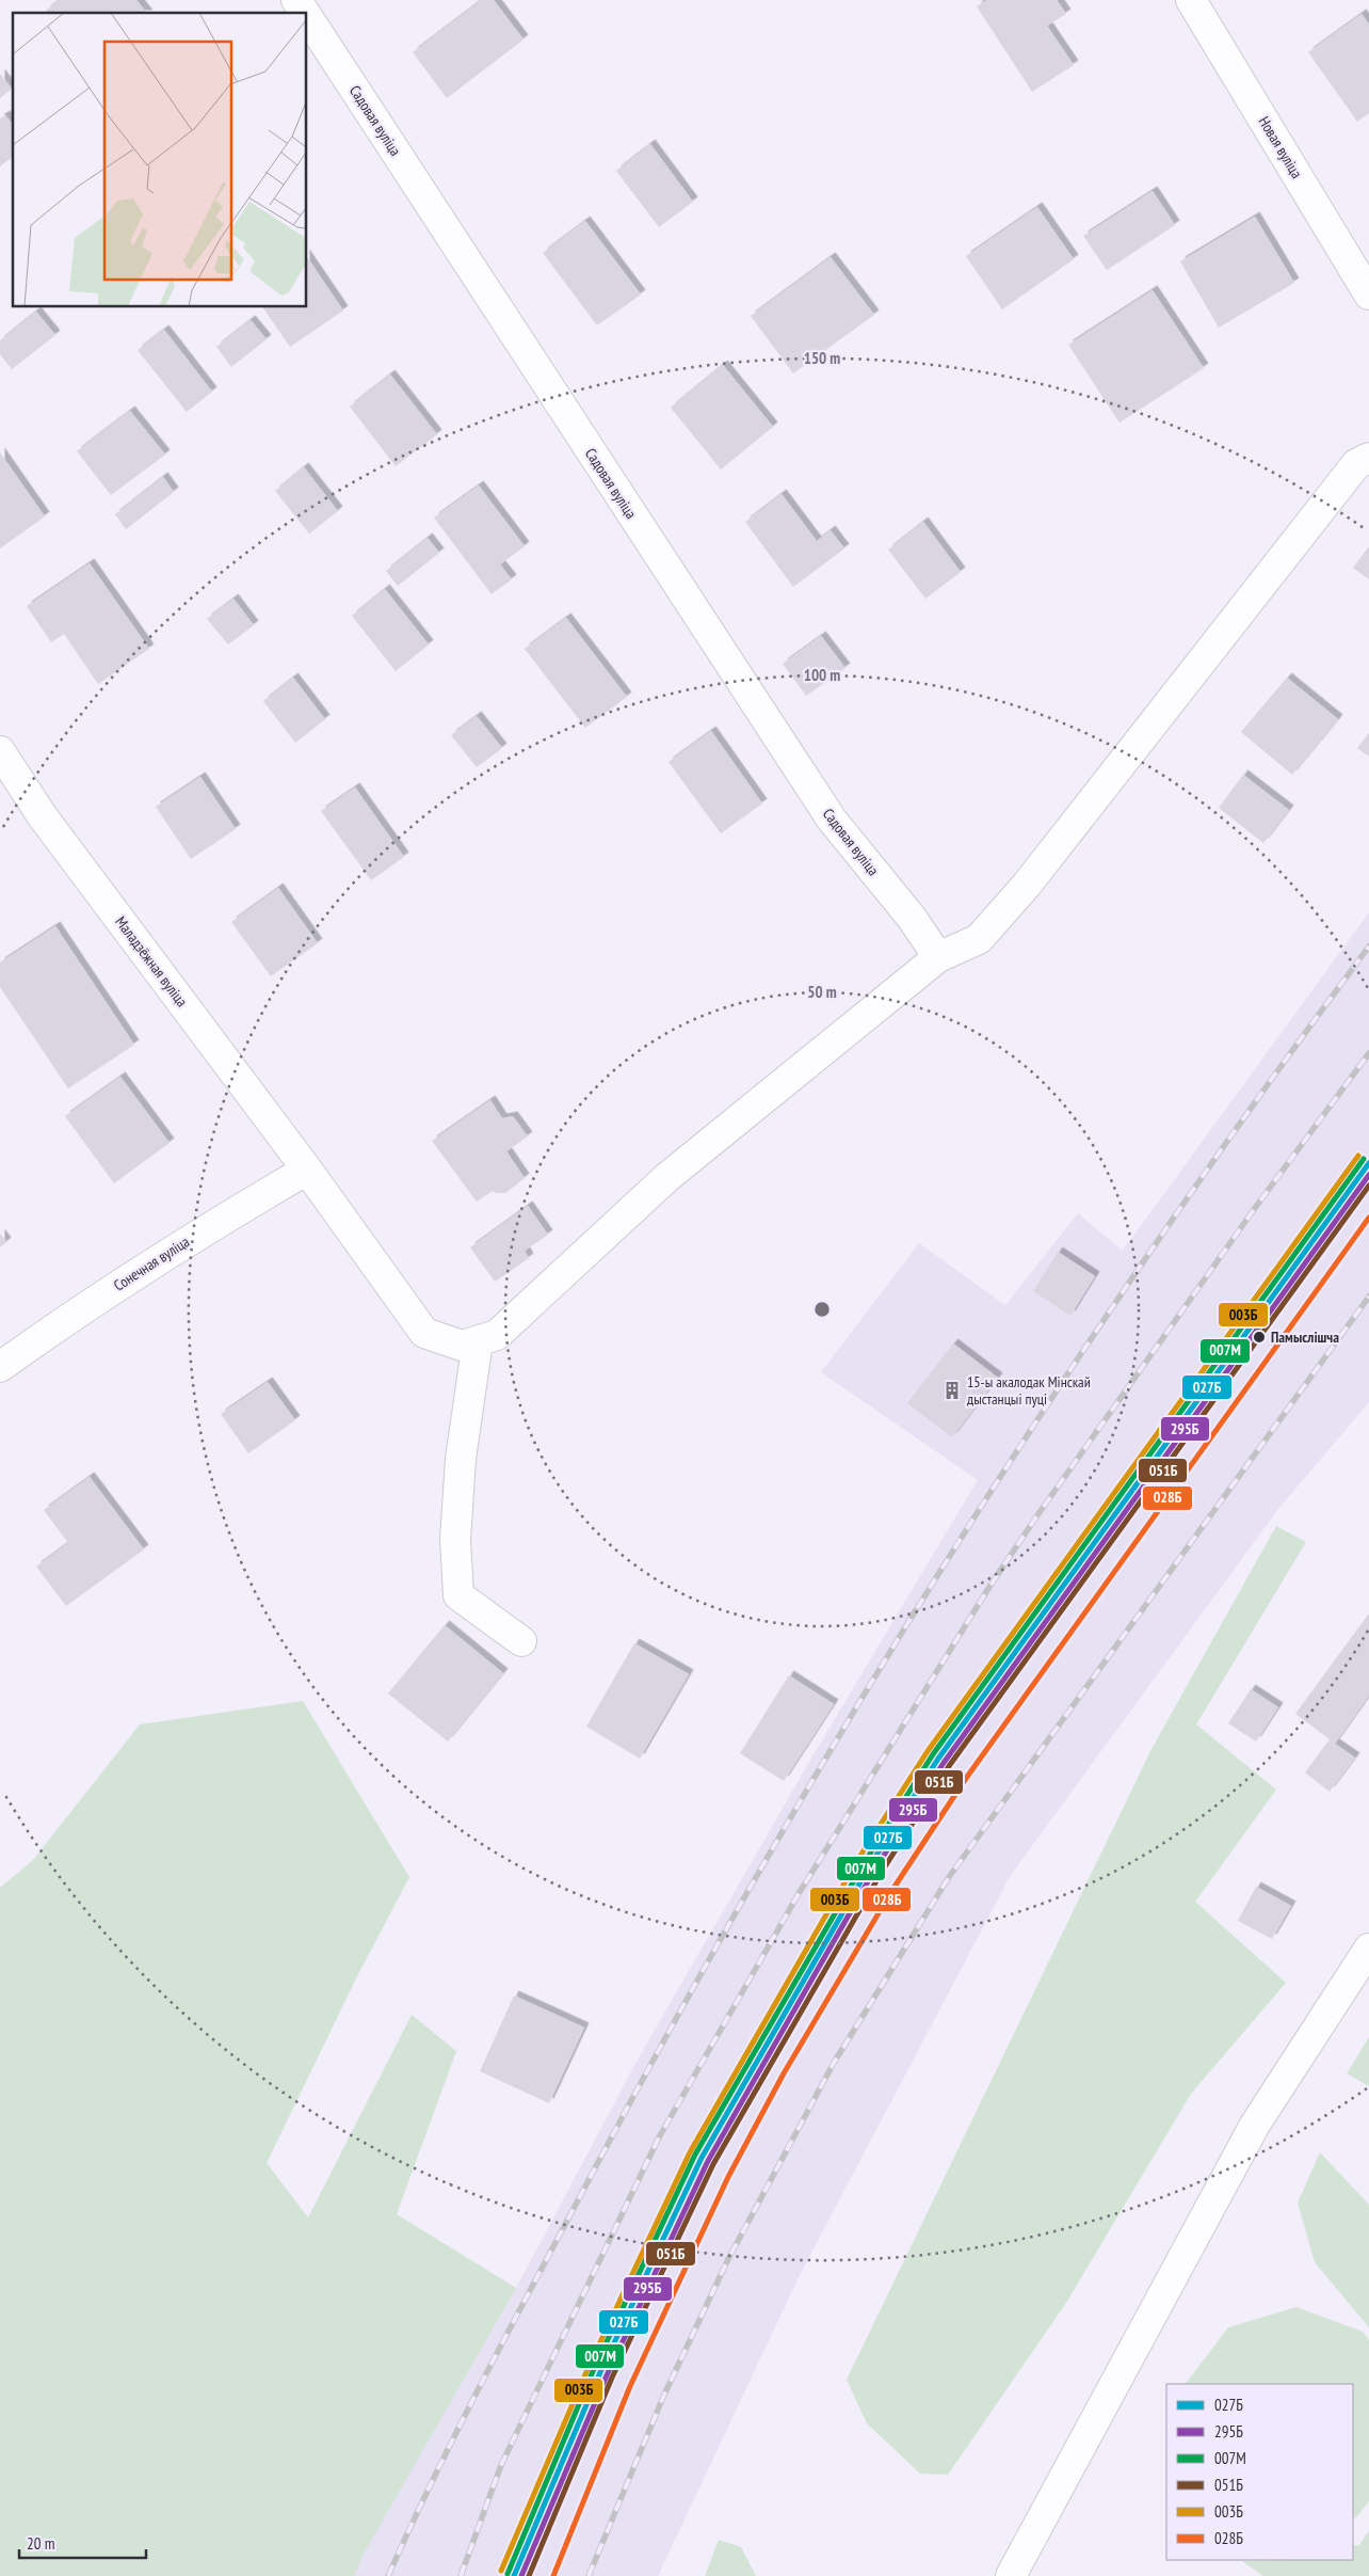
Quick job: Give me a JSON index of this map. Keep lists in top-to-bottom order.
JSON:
{
  "streets": {
    "street": [
      "Садовая вуліца",
      "Новая вуліца",
      "Маладзёжная вуліца",
      "Сонечная вуліца"
    ]
  },
  "crossings": [
    ["Маладзёжная вуліца", "Сонечная вуліца"]
  ],
  "places": {
    "other": ["Памыслішча"],
    "building": ["15-ы акалодак Мінскай дыстанцыі пуці"]
  },
  "lines": [
    "transit line 003Б",
    "transit line 007М",
    "transit line 027Б",
    "transit line 295Б",
    "transit line 051Б",
    "transit line 028Б"
  ],
  "legend": [
    "027Б",
    "295Б",
    "007М",
    "051Б",
    "003Б",
    "028Б"
  ],
  "scale_bar": "20 m",
  "rings": ["150 m", "100 m", "50 m"]
}
